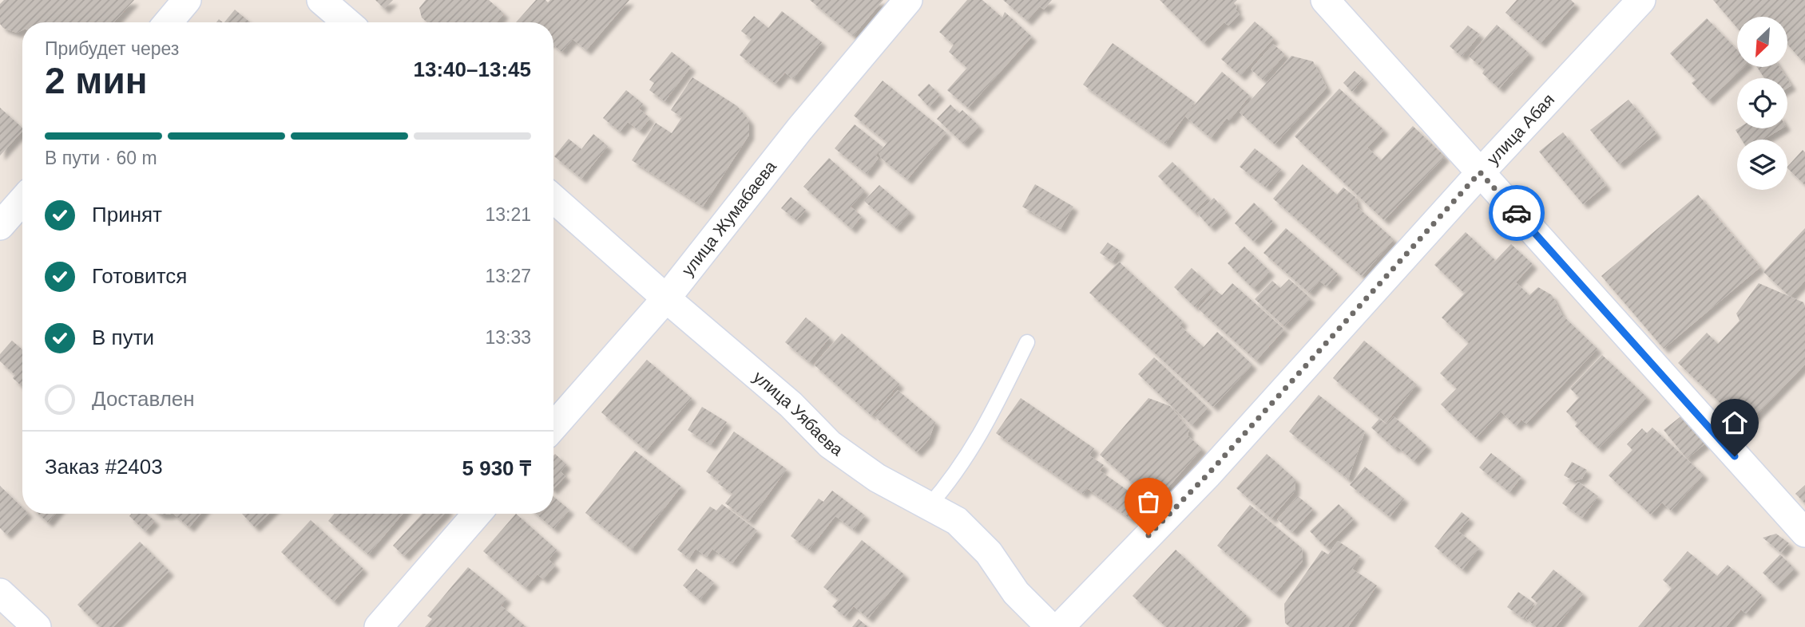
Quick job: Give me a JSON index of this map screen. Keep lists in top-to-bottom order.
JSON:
{
  "streets": {
    "street": ["улица Абая", "улица Жумабаева", "улица Уябаева"]
  },
  "crossings": [
    ["улица Жумабаева", "улица Уябаева"]
  ],
  "north": "bottom left",
  "page": {
    "heading": ["2 мин", "Прибудет через", "13:40–13:45"],
    "panel": ["Заказ #2403", "5 930 ₸"],
    "bar": "В пути · 60 m",
    "list": [
      ["Принят", "13:21"],
      ["Готовится", "13:27"],
      ["В пути", "13:33"],
      "Доставлен"
    ]
  }
}
